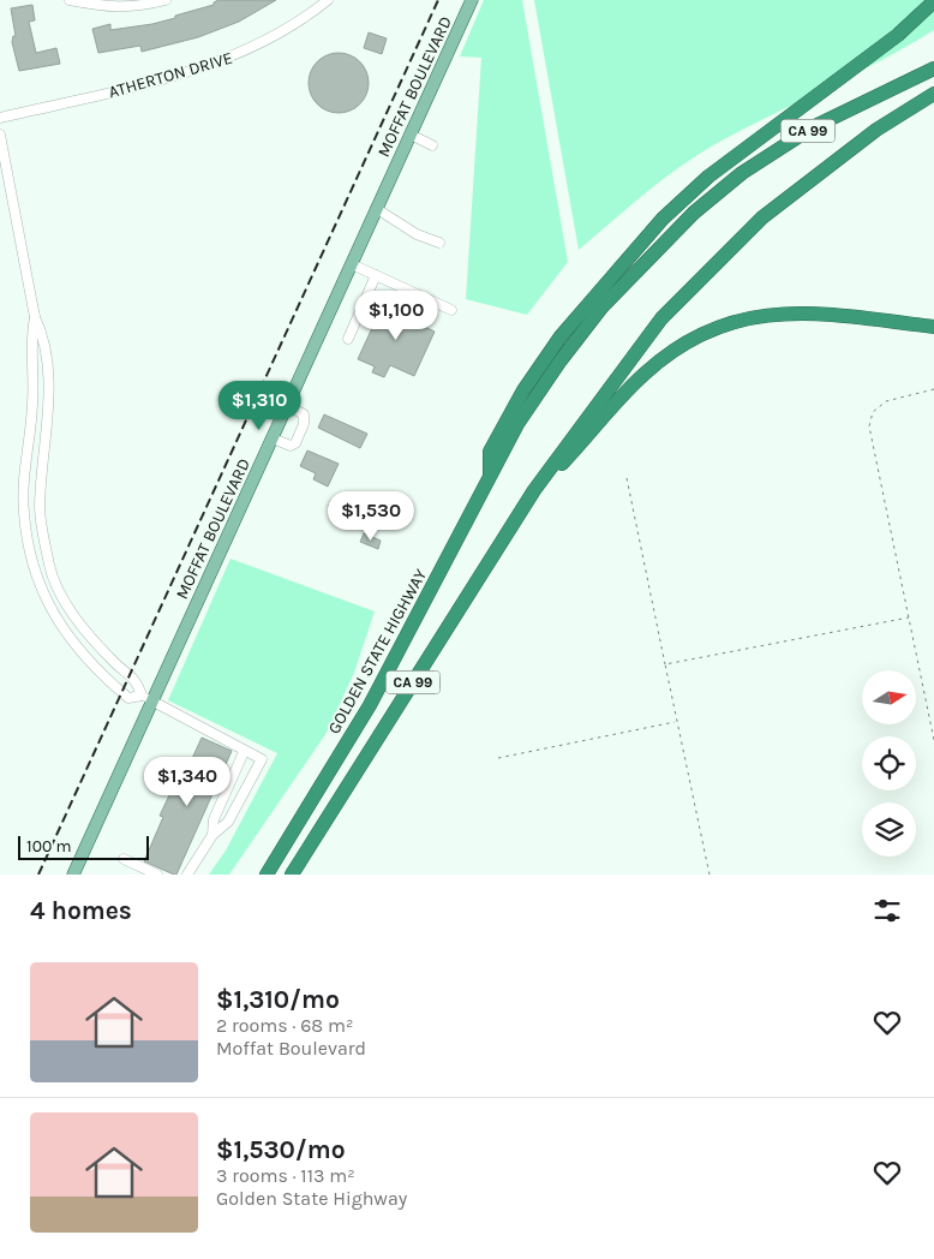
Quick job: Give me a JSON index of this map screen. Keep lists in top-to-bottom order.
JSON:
{
  "streets": {
    "highway": ["CA 99", "GOLDEN STATE HIGHWAY"],
    "main road": ["MOFFAT BOULEVARD"],
    "street": ["ATHERTON DRIVE"]
  },
  "scale_bar": "100 m",
  "north": "right",
  "page": {
    "price": [
      "$1,100",
      "$1,310",
      "$1,530",
      "$1,340"
    ],
    "scale": "100 m",
    "heading": "4 homes",
    "list": [
      {
        "name": "$1,310/mo",
        "note": "2 rooms · 68 m² · Moffat Boulevard"
      },
      {
        "name": "$1,530/mo",
        "note": "3 rooms · 113 m² · Golden State Highway"
      }
    ]
  }
}
